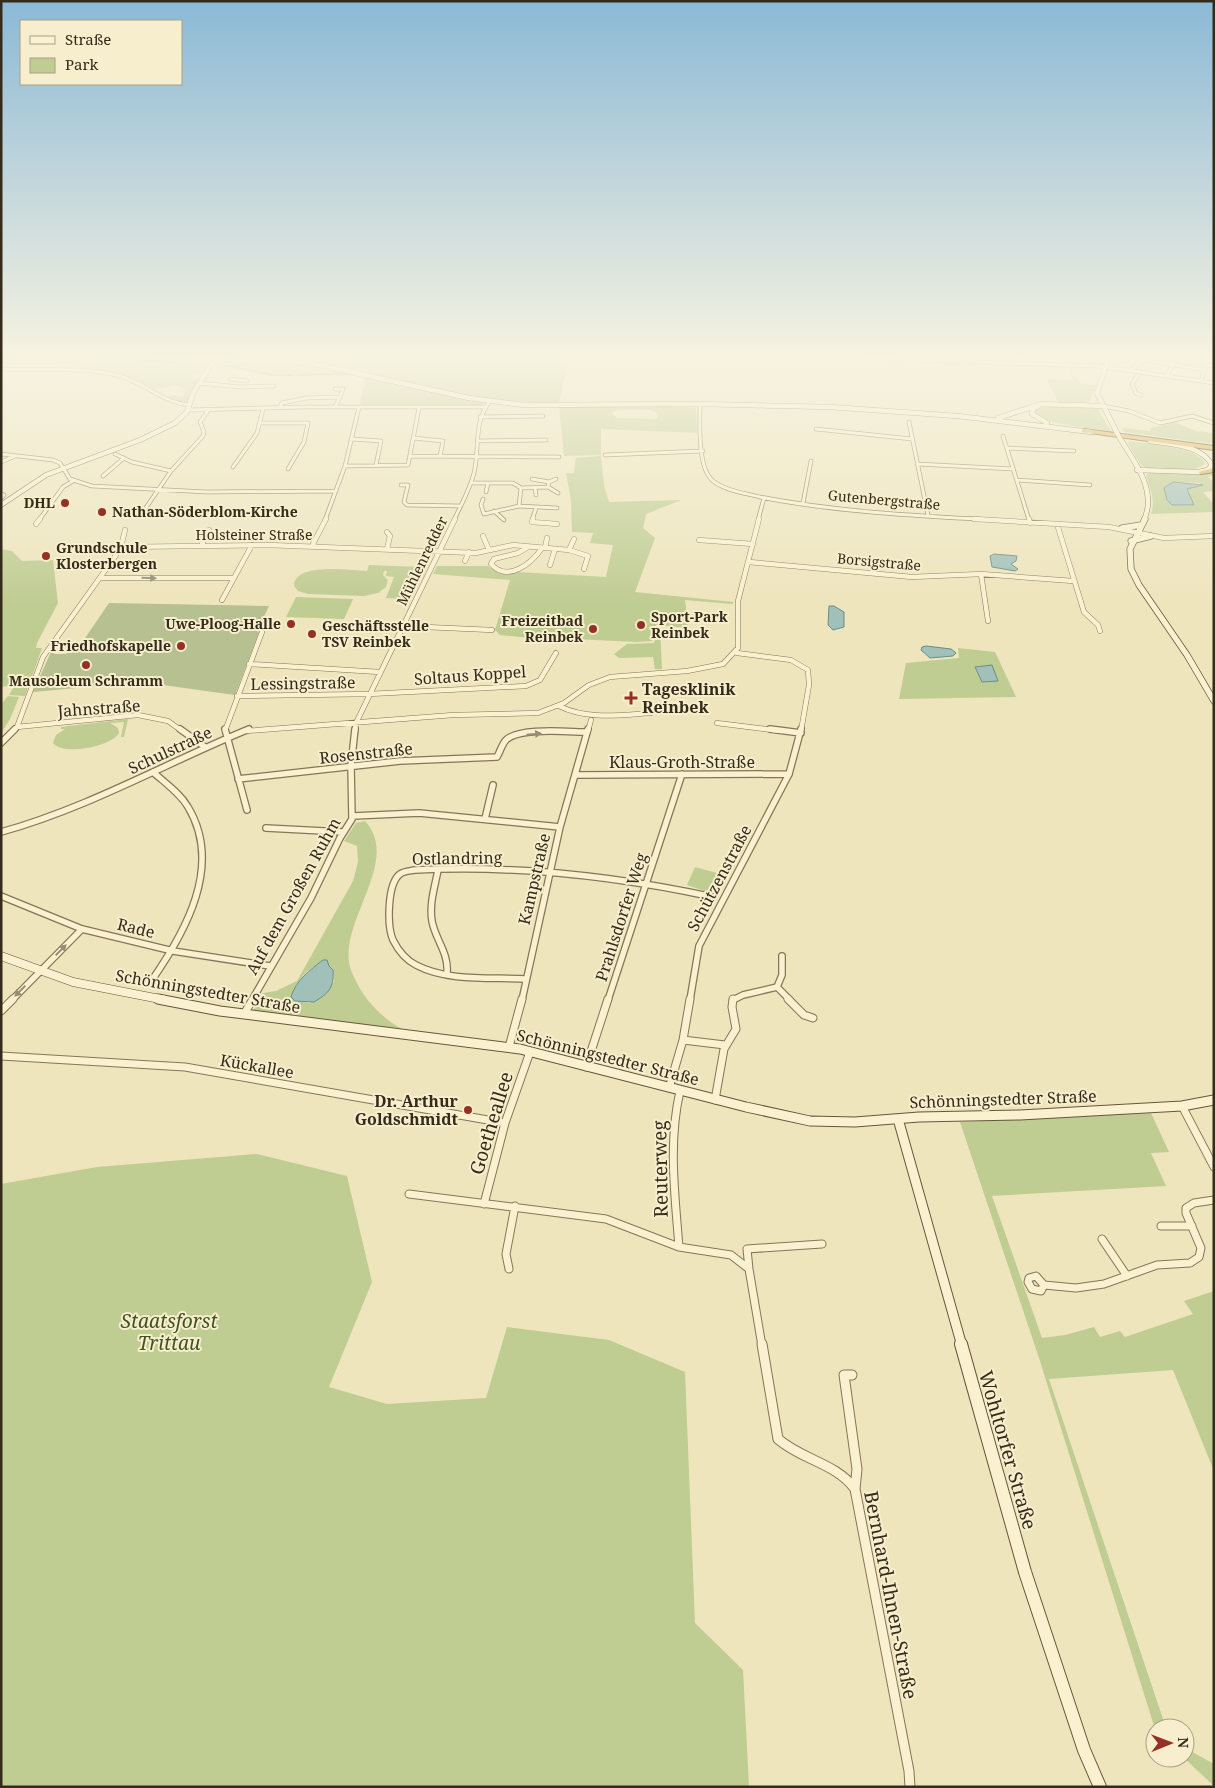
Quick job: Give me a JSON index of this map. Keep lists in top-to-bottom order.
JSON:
{
  "streets": {
    "main road": ["Schönningstedter Straße", "Wohltorfer Straße"],
    "street": [
      "Gutenbergstraße",
      "Holsteiner Straße",
      "Mühlenredder",
      "Borsigstraße",
      "Soltaus Koppel",
      "Lessingstraße",
      "Jahnstraße",
      "Schulstraße",
      "Rosenstraße",
      "Klaus-Groth-Straße",
      "Ostlandring",
      "Schützenstraße",
      "Kampstraße",
      "Auf dem Großen Ruhm",
      "Prahlsdorfer Weg",
      "Rade",
      "Kückallee",
      "Goetheallee",
      "Reuterweg",
      "Bernhard-Ihnen-Straße"
    ]
  },
  "crossings": [
    ["Holsteiner Straße", "Mühlenredder"],
    ["Mühlenredder", "Soltaus Koppel"],
    ["Mühlenredder", "Lessingstraße"],
    ["Mühlenredder", "Schulstraße"],
    ["Mühlenredder", "Rosenstraße"],
    ["Mühlenredder", "Auf dem Großen Ruhm"],
    ["Soltaus Koppel", "Lessingstraße"],
    ["Jahnstraße", "Schulstraße"],
    ["Schulstraße", "Schützenstraße"],
    ["Rosenstraße", "Kampstraße"],
    ["Klaus-Groth-Straße", "Schützenstraße"],
    ["Klaus-Groth-Straße", "Kampstraße"],
    ["Klaus-Groth-Straße", "Prahlsdorfer Weg"],
    ["Ostlandring", "Kampstraße"],
    ["Ostlandring", "Prahlsdorfer Weg"],
    ["Schützenstraße", "Schönningstedter Straße"],
    ["Kampstraße", "Auf dem Großen Ruhm"],
    ["Kampstraße", "Schönningstedter Straße"],
    ["Auf dem Großen Ruhm", "Rade"],
    ["Auf dem Großen Ruhm", "Schönningstedter Straße"],
    ["Prahlsdorfer Weg", "Schönningstedter Straße"],
    ["Schönningstedter Straße", "Goetheallee"],
    ["Schönningstedter Straße", "Reuterweg"],
    ["Schönningstedter Straße", "Wohltorfer Straße"],
    ["Kückallee", "Goetheallee"]
  ],
  "one_way": ["Rosenstraße"],
  "parks": ["Staatsforst Trittau"],
  "places": {
    "other": [
      "DHL",
      "Nathan-Söderblom-Kirche",
      "Grundschule Klosterbergen",
      "Uwe-Ploog-Halle",
      "Sport-Park Reinbek",
      "Freizeitbad Reinbek",
      "Geschäftsstelle TSV Reinbek",
      "Friedhofskapelle",
      "Mausoleum Schramm",
      "Dr. Arthur Goldschmidt"
    ],
    "health": ["Tagesklinik Reinbek"]
  },
  "legend": ["Straße", "Park"],
  "north": "right"
}
